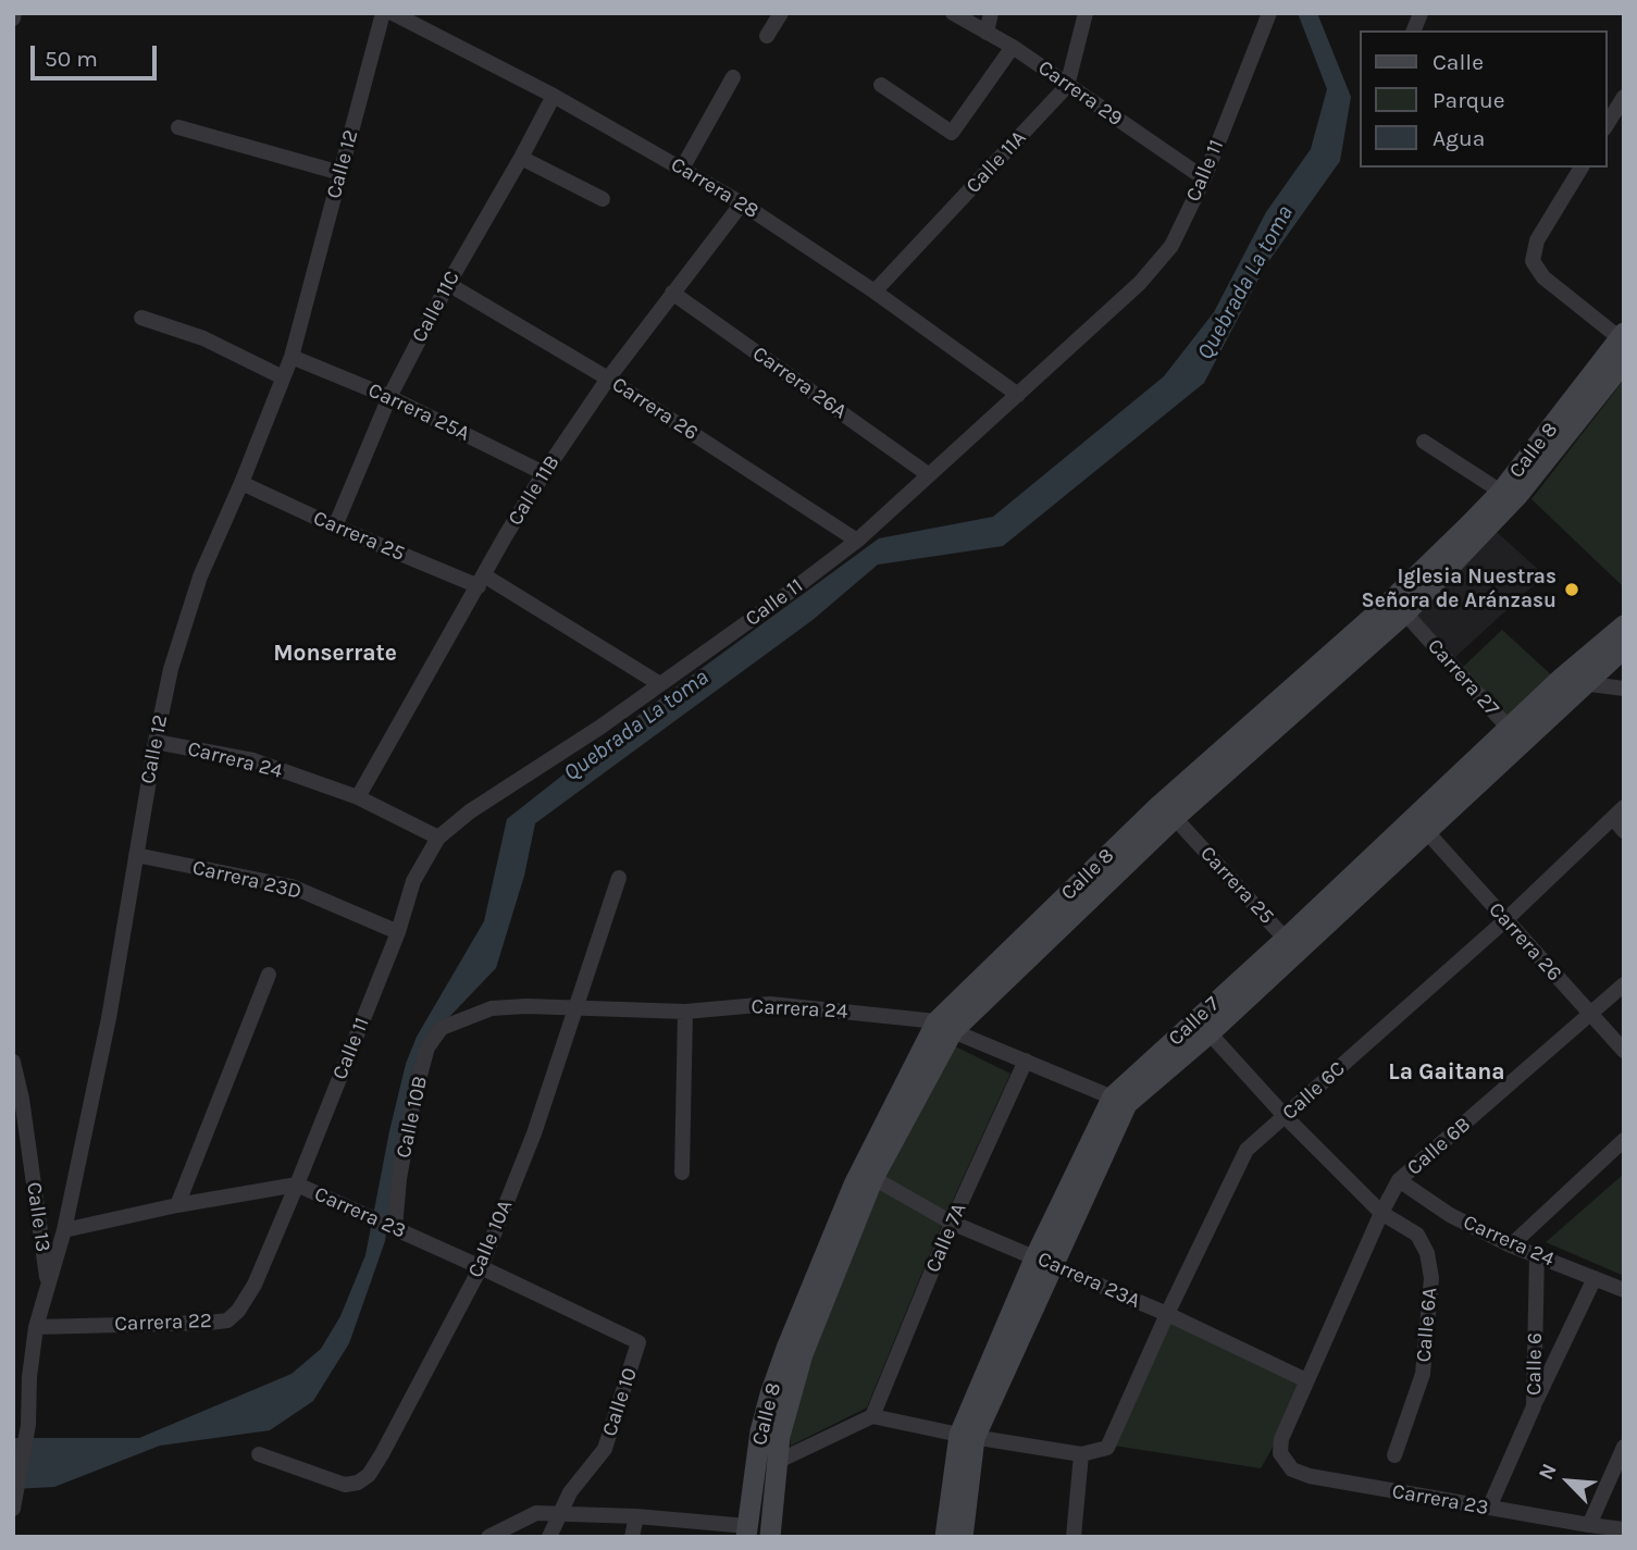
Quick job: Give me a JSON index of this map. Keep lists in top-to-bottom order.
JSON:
{
  "streets": {
    "main road": ["Calle 8", "Calle 7"],
    "street": [
      "Carrera 29",
      "Calle 11A",
      "Calle 12",
      "Calle 11",
      "Carrera 28",
      "Calle 11C",
      "Carrera 26A",
      "Carrera 26",
      "Carrera 25A",
      "Calle 11B",
      "Carrera 25",
      "Carrera 27",
      "Carrera 24",
      "Carrera 23D",
      "Calle 6C",
      "Calle 10B",
      "Calle 6B",
      "Carrera 23",
      "Calle 13",
      "Calle 7A",
      "Calle 10A",
      "Carrera 23A",
      "Carrera 22",
      "Calle 6A",
      "Calle 6",
      "Calle 10"
    ]
  },
  "crossings": [
    ["Carrera 29", "Calle 11A"],
    ["Carrera 29", "Calle 11"],
    ["Calle 11A", "Carrera 28"],
    ["Calle 12", "Carrera 25A"],
    ["Calle 12", "Carrera 25"],
    ["Calle 12", "Carrera 24"],
    ["Calle 12", "Carrera 23D"],
    ["Calle 12", "Carrera 23"],
    ["Calle 12", "Calle 13"],
    ["Calle 12", "Carrera 22"],
    ["Calle 11", "Carrera 28"],
    ["Calle 11", "Carrera 26A"],
    ["Calle 11", "Carrera 26"],
    ["Calle 11", "Carrera 25"],
    ["Calle 11", "Carrera 24"],
    ["Calle 11", "Carrera 23D"],
    ["Calle 11", "Carrera 23"],
    ["Calle 11", "Carrera 22"],
    ["Carrera 28", "Calle 11C"],
    ["Carrera 28", "Calle 11B"],
    ["Calle 11C", "Carrera 26"],
    ["Calle 11C", "Carrera 25A"],
    ["Calle 11C", "Carrera 25"],
    ["Carrera 26A", "Calle 11B"],
    ["Carrera 26", "Calle 11B"],
    ["Carrera 26", "Calle 7"],
    ["Carrera 26", "Calle 6C"],
    ["Carrera 26", "Calle 6B"],
    ["Carrera 25A", "Calle 11B"],
    ["Calle 8", "Carrera 25"],
    ["Calle 8", "Carrera 27"],
    ["Calle 8", "Carrera 24"],
    ["Calle 8", "Carrera 23A"],
    ["Calle 11B", "Carrera 25"],
    ["Calle 11B", "Carrera 24"],
    ["Carrera 25", "Calle 7"],
    ["Carrera 27", "Calle 7"],
    ["Carrera 24", "Calle 7"],
    ["Carrera 24", "Calle 10B"],
    ["Carrera 24", "Calle 6B"],
    ["Carrera 24", "Calle 7A"],
    ["Carrera 24", "Calle 10A"],
    ["Carrera 24", "Calle 6"],
    ["Calle 7", "Carrera 23A"],
    ["Calle 7", "Calle 6A"],
    ["Calle 6C", "Carrera 23A"],
    ["Calle 6C", "Calle 6A"],
    ["Calle 10B", "Carrera 23"],
    ["Calle 6B", "Carrera 23"],
    ["Calle 6B", "Carrera 23A"],
    ["Calle 6B", "Calle 6A"],
    ["Carrera 23", "Calle 10A"],
    ["Carrera 23", "Carrera 22"],
    ["Carrera 23", "Calle 6"],
    ["Carrera 23", "Calle 10"],
    ["Calle 7A", "Carrera 23A"]
  ],
  "districts": ["Monserrate", "La Gaitana"],
  "water": ["Quebrada La toma"],
  "places": ["Iglesia Nuestras Señora de Aránzasu"],
  "legend": ["Calle", "Parque", "Agua"],
  "scale_bar": "50 m",
  "north": "top left"
}
